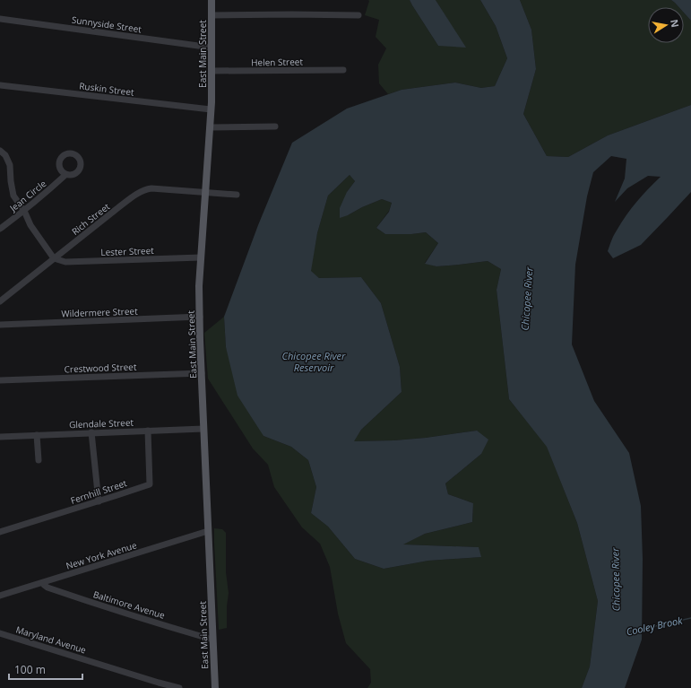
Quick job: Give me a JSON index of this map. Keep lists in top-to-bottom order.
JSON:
{
  "streets": {
    "main road": ["East Main Street"],
    "street": [
      "Sunnyside Street",
      "Helen Street",
      "Ruskin Street",
      "Jean Circle",
      "Rich Street",
      "Lester Street",
      "Wildermere Street",
      "Crestwood Street",
      "Glendale Street",
      "Fernhill Street",
      "New York Avenue",
      "Baltimore Avenue",
      "Maryland Avenue"
    ]
  },
  "crossings": [
    ["Sunnyside Street", "East Main Street"],
    ["East Main Street", "Helen Street"],
    ["East Main Street", "Ruskin Street"],
    ["East Main Street", "Rich Street"],
    ["East Main Street", "Lester Street"],
    ["East Main Street", "Wildermere Street"],
    ["East Main Street", "Crestwood Street"],
    ["East Main Street", "Glendale Street"],
    ["East Main Street", "New York Avenue"],
    ["East Main Street", "Baltimore Avenue"],
    ["Rich Street", "Lester Street"],
    ["Glendale Street", "Fernhill Street"],
    ["New York Avenue", "Baltimore Avenue"]
  ],
  "water": ["Chicopee River", "Chicopee River Reservoir", "Cooley Brook"],
  "scale_bar": "100 m",
  "north": "right"
}
